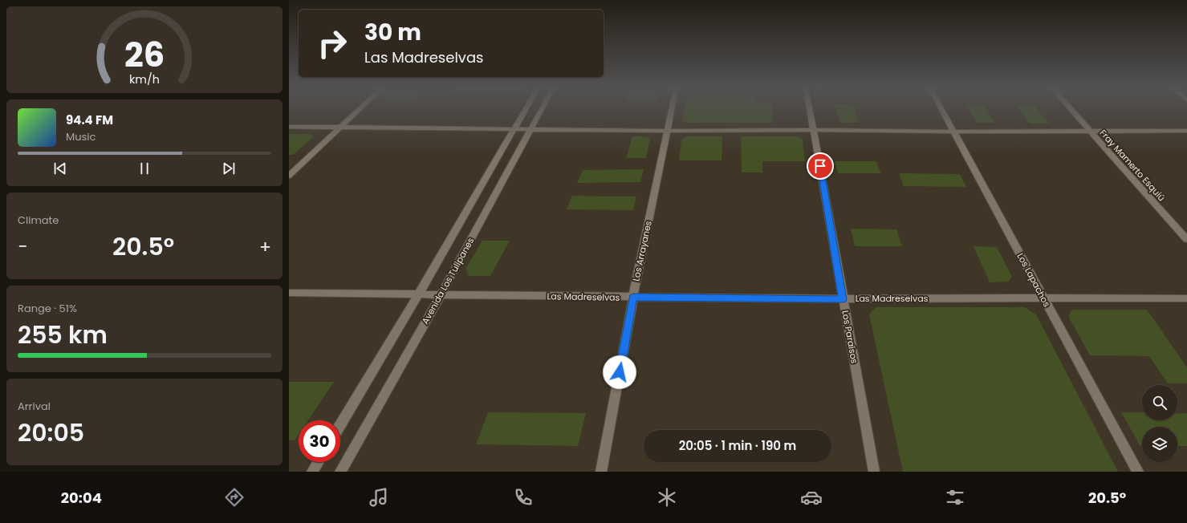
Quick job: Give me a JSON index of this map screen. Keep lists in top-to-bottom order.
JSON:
{
  "streets": {
    "street": [
      "Fray Mamerto Esquiú",
      "Los Arrayanes",
      "Los Lapachos",
      "Avenida Los Tulipanes",
      "Las Madreselvas",
      "Los Paraísos"
    ]
  },
  "crossings": [
    ["Los Arrayanes", "Las Madreselvas"],
    ["Los Lapachos", "Las Madreselvas"],
    ["Avenida Los Tulipanes", "Las Madreselvas"],
    ["Las Madreselvas", "Los Paraísos"]
  ],
  "page": {
    "turn": ["30 m", "Las Madreselvas"],
    "song": ["94.4 FM", "Music"],
    "tile": [
      "Climate",
      ["Range · 51%", "255 km"],
      ["Arrival", "20:05"]
    ],
    "heat": ["−", "20.5°", "+"],
    "limit": "30",
    "trip": "20:05 · 1 min · 190 m",
    "tabs": ["20:04", "20.5°"],
    "gauge": ["26", "km/h"]
  }
}
